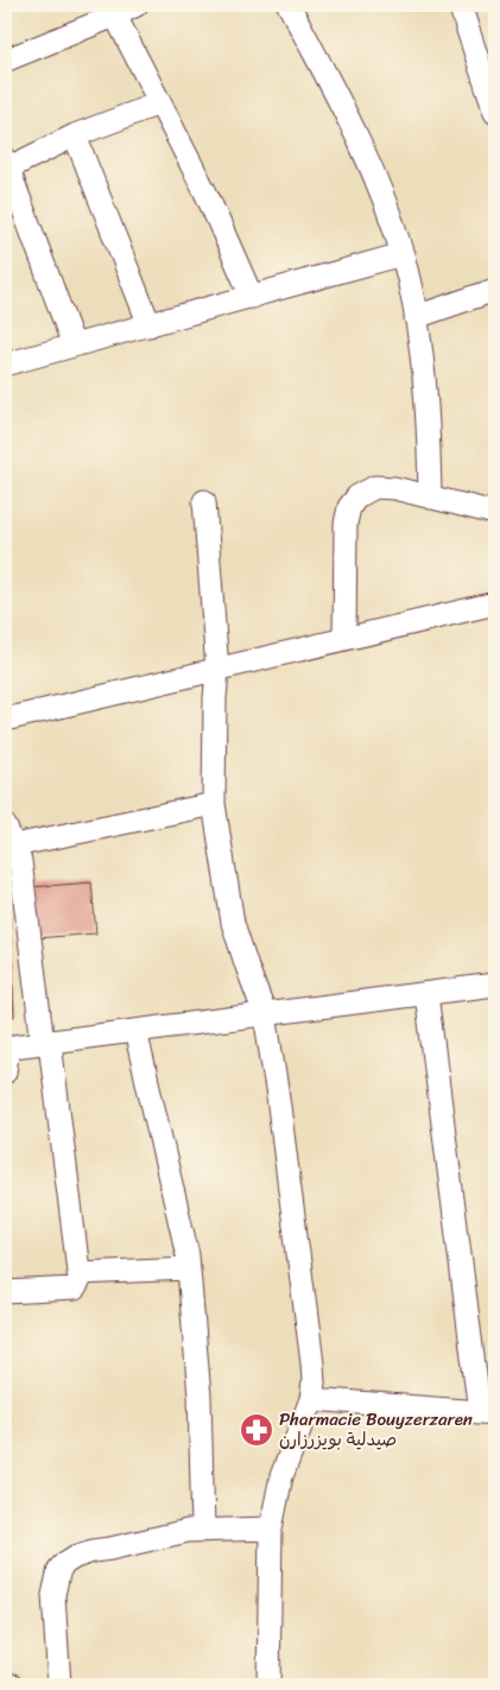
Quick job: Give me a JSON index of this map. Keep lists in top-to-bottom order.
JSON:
{
  "places": {
    "pharmacy": ["Pharmacie Bouyzerzaren صيدلية بويزرزارن"]
  }
}
